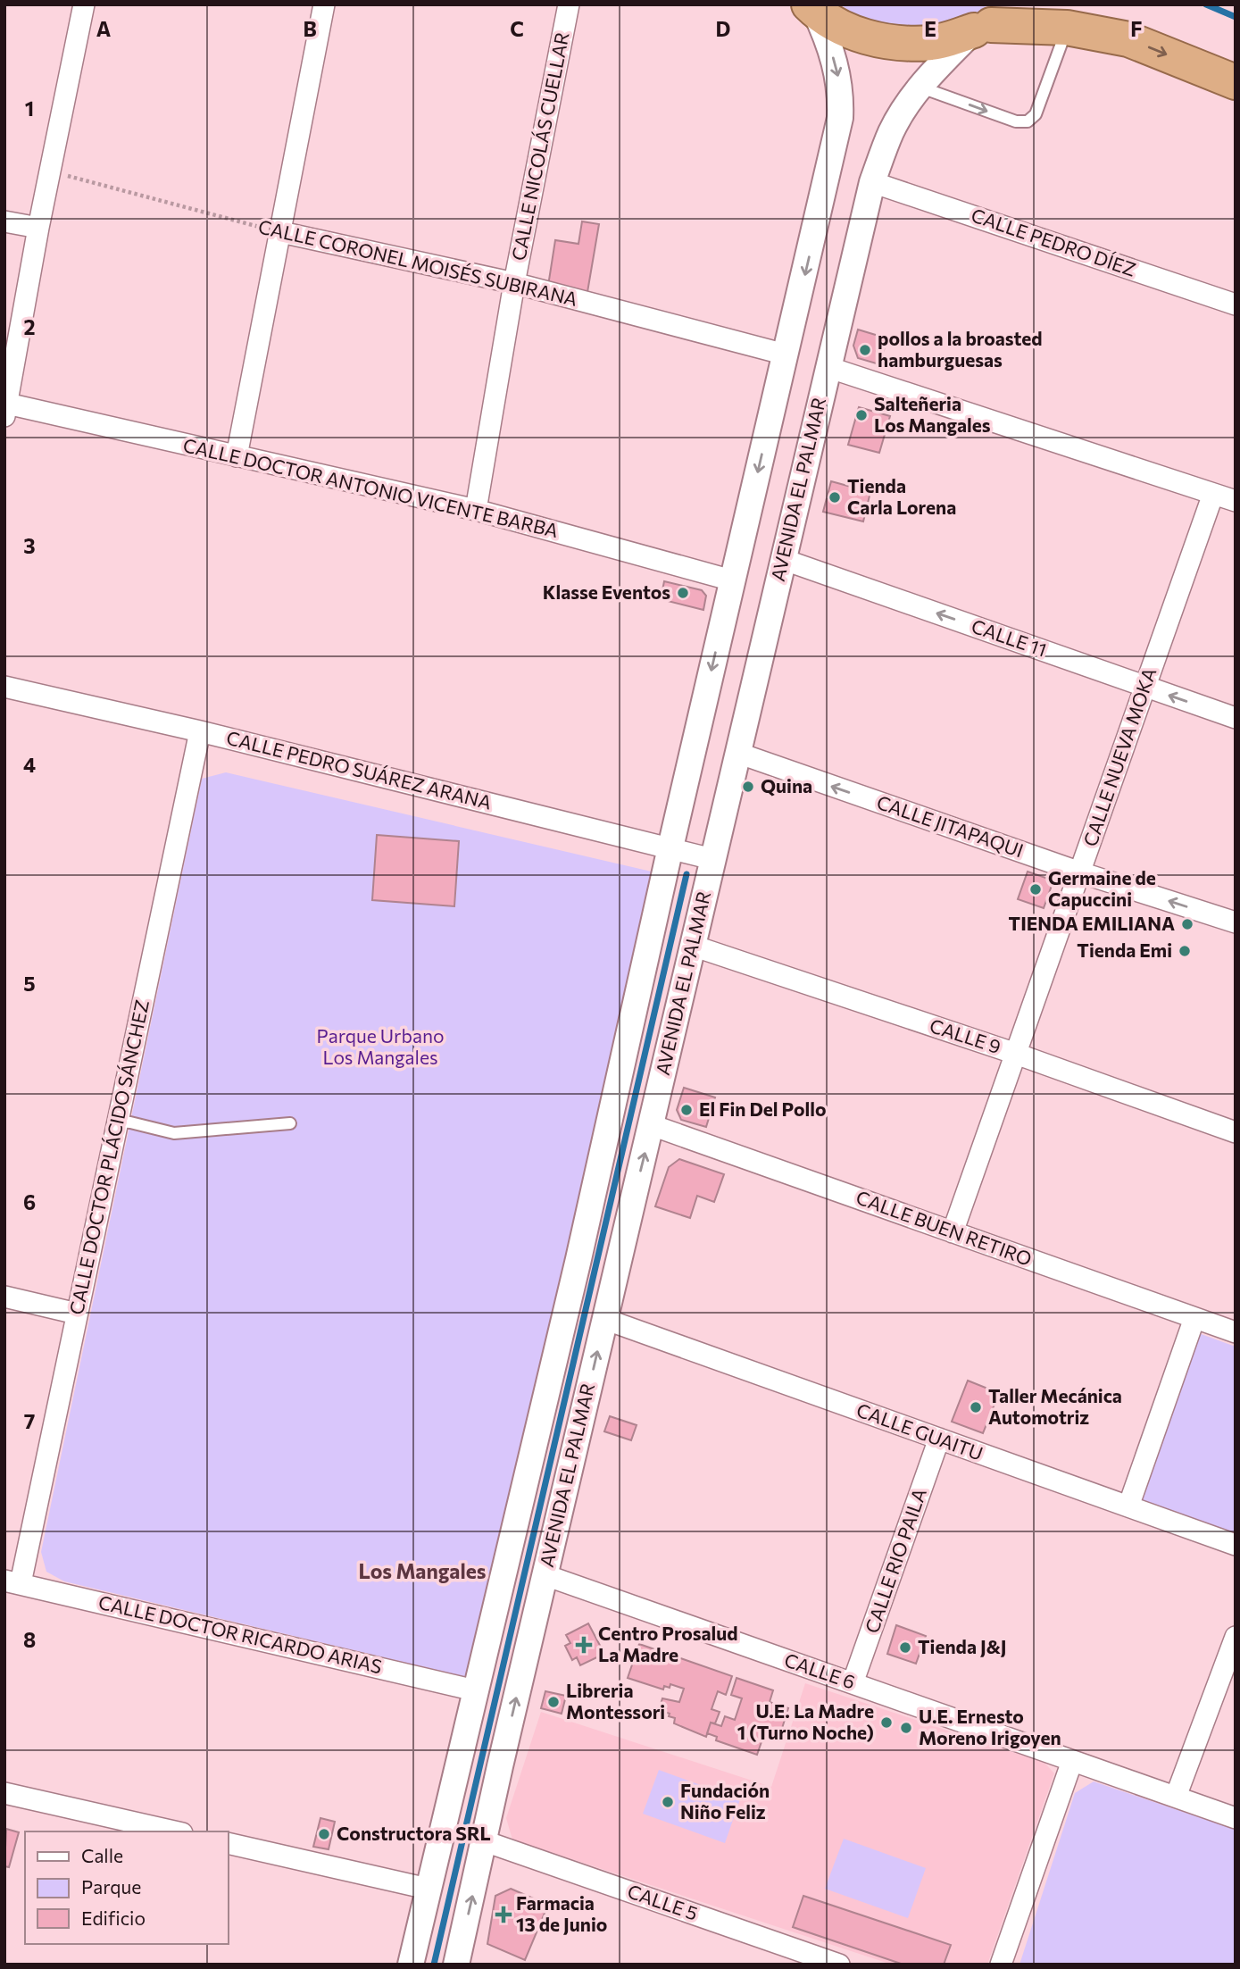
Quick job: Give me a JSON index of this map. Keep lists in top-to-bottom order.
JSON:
{
  "streets": {
    "street": [
      "CALLE NICOLÁS CUELLAR",
      "CALLE PEDRO DÍEZ",
      "CALLE CORONEL MOISÉS SUBIRANA",
      "CALLE DOCTOR ANTONIO VICENTE BARBA",
      "AVENIDA EL PALMAR",
      "CALLE 11",
      "CALLE NUEVA MOKA",
      "CALLE PEDRO SUÁREZ ARANA",
      "CALLE JITAPAQUI",
      "CALLE 9",
      "CALLE DOCTOR PLÁCIDO SÁNCHEZ",
      "CALLE BUEN RETIRO",
      "CALLE GUAITU",
      "CALLE RIO PAILA",
      "CALLE DOCTOR RICARDO ARIAS",
      "CALLE 6",
      "CALLE 5"
    ]
  },
  "crossings": [
    ["CALLE NICOLÁS CUELLAR", "CALLE CORONEL MOISÉS SUBIRANA"],
    ["CALLE NICOLÁS CUELLAR", "CALLE DOCTOR ANTONIO VICENTE BARBA"],
    ["CALLE PEDRO DÍEZ", "AVENIDA EL PALMAR"],
    ["CALLE CORONEL MOISÉS SUBIRANA", "AVENIDA EL PALMAR"],
    ["CALLE DOCTOR ANTONIO VICENTE BARBA", "AVENIDA EL PALMAR"],
    ["AVENIDA EL PALMAR", "CALLE 11"],
    ["AVENIDA EL PALMAR", "CALLE PEDRO SUÁREZ ARANA"],
    ["AVENIDA EL PALMAR", "CALLE JITAPAQUI"],
    ["AVENIDA EL PALMAR", "CALLE 9"],
    ["AVENIDA EL PALMAR", "CALLE BUEN RETIRO"],
    ["AVENIDA EL PALMAR", "CALLE GUAITU"],
    ["AVENIDA EL PALMAR", "CALLE DOCTOR RICARDO ARIAS"],
    ["AVENIDA EL PALMAR", "CALLE 6"],
    ["AVENIDA EL PALMAR", "CALLE 5"],
    ["CALLE 11", "CALLE NUEVA MOKA"],
    ["CALLE NUEVA MOKA", "CALLE JITAPAQUI"],
    ["CALLE NUEVA MOKA", "CALLE 9"],
    ["CALLE NUEVA MOKA", "CALLE BUEN RETIRO"],
    ["CALLE PEDRO SUÁREZ ARANA", "CALLE DOCTOR PLÁCIDO SÁNCHEZ"],
    ["CALLE DOCTOR PLÁCIDO SÁNCHEZ", "CALLE DOCTOR RICARDO ARIAS"],
    ["CALLE GUAITU", "CALLE RIO PAILA"],
    ["CALLE RIO PAILA", "CALLE 6"]
  ],
  "one_way": ["CALLE 11", "CALLE JITAPAQUI"],
  "districts": ["Los Mangales"],
  "parks": ["Parque Urbano Los Mangales"],
  "places": {
    "other": [
      "pollos a la broasted hamburguesas",
      "Salteñeria Los Mangales",
      "Tienda Carla Lorena",
      "Klasse Eventos",
      "Quina",
      "Germaine de Capuccini",
      "TIENDA EMILIANA",
      "Tienda Emi",
      "El Fin Del Pollo",
      "Taller Mecánica Automotriz",
      "Tienda J&J",
      "Libreria Montessori",
      "U.E. La Madre 1 (Turno Noche)",
      "U.E. Ernesto Moreno Irigoyen",
      "Fundación Niño Feliz",
      "Constructora SRL"
    ],
    "health": ["Centro Prosalud La Madre", "Farmacia 13 de Junio"]
  },
  "legend": ["Calle", "Parque", "Edificio"],
  "grid": {
    "columns": [
      "A",
      "B",
      "C",
      "D",
      "E",
      "F"
    ],
    "rows": [
      "1",
      "2",
      "3",
      "4",
      "5",
      "6",
      "7",
      "8"
    ]
  }
}
